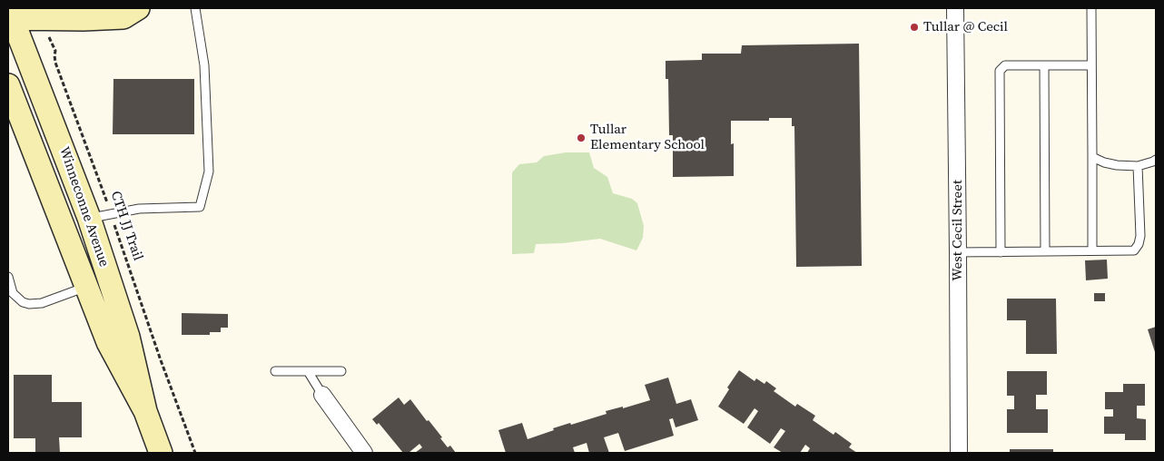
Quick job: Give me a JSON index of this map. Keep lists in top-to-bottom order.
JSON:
{
  "streets": {
    "main road": ["Winneconne Avenue"],
    "street": ["West Cecil Street"],
    "path": ["CTH JJ Trail"]
  },
  "places": ["Tullar @ Cecil", "Tullar Elementary School"]
}
